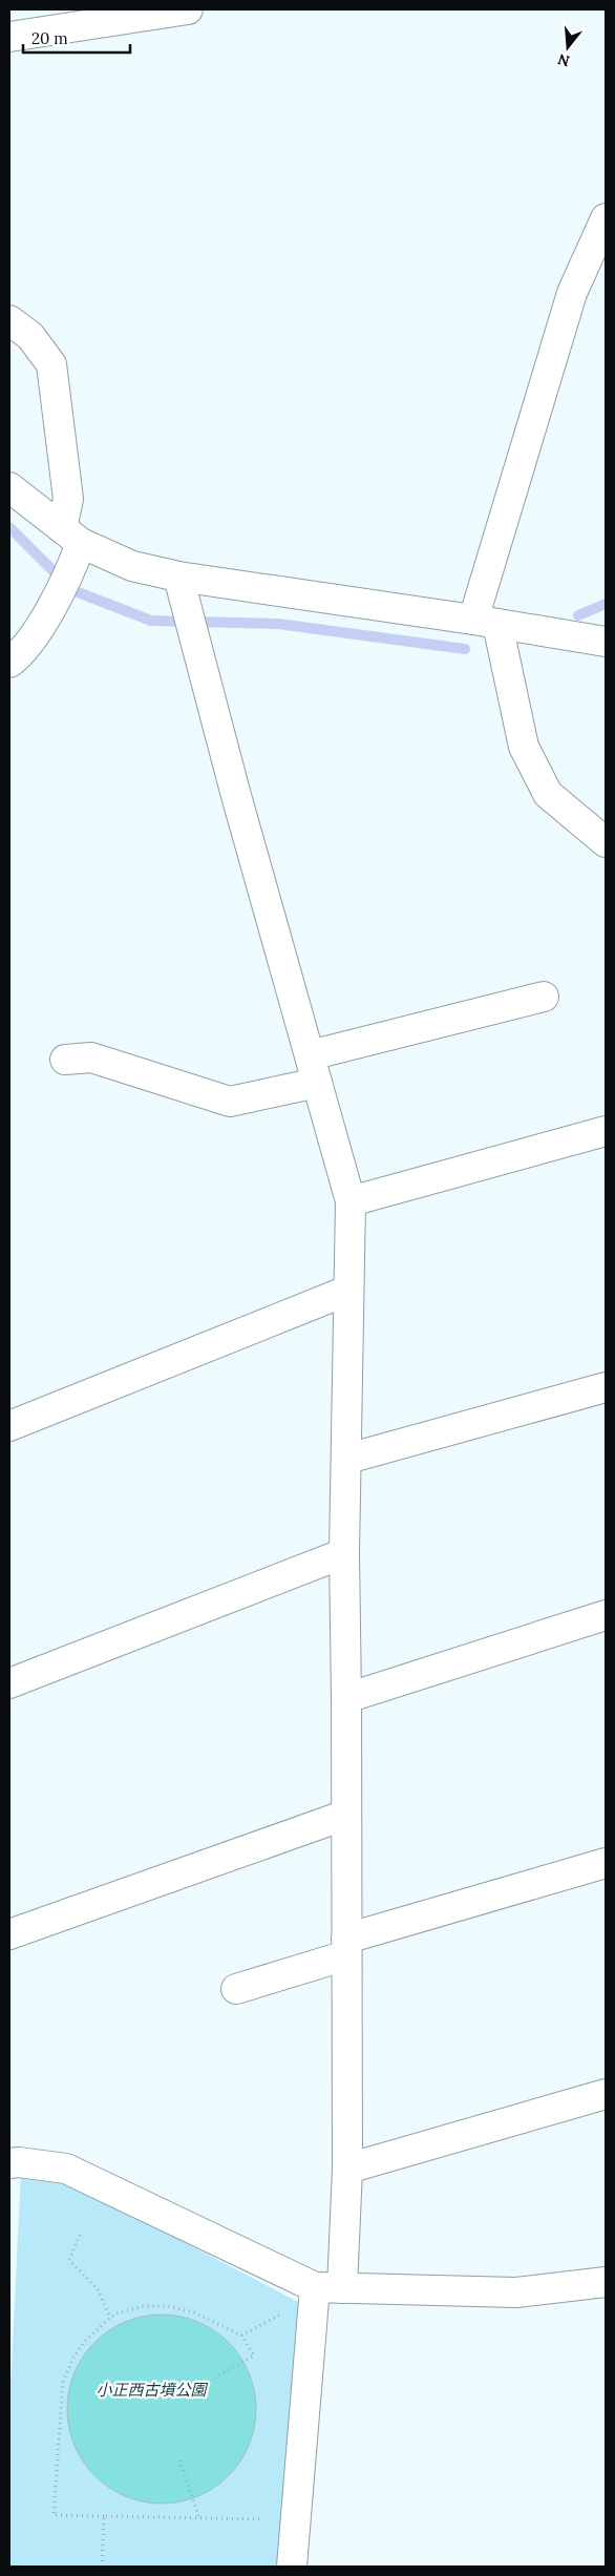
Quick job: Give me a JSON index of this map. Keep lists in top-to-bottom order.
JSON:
{
  "parks": ["小正西古墳公園"],
  "scale_bar": "20 m",
  "north": "bottom"
}
